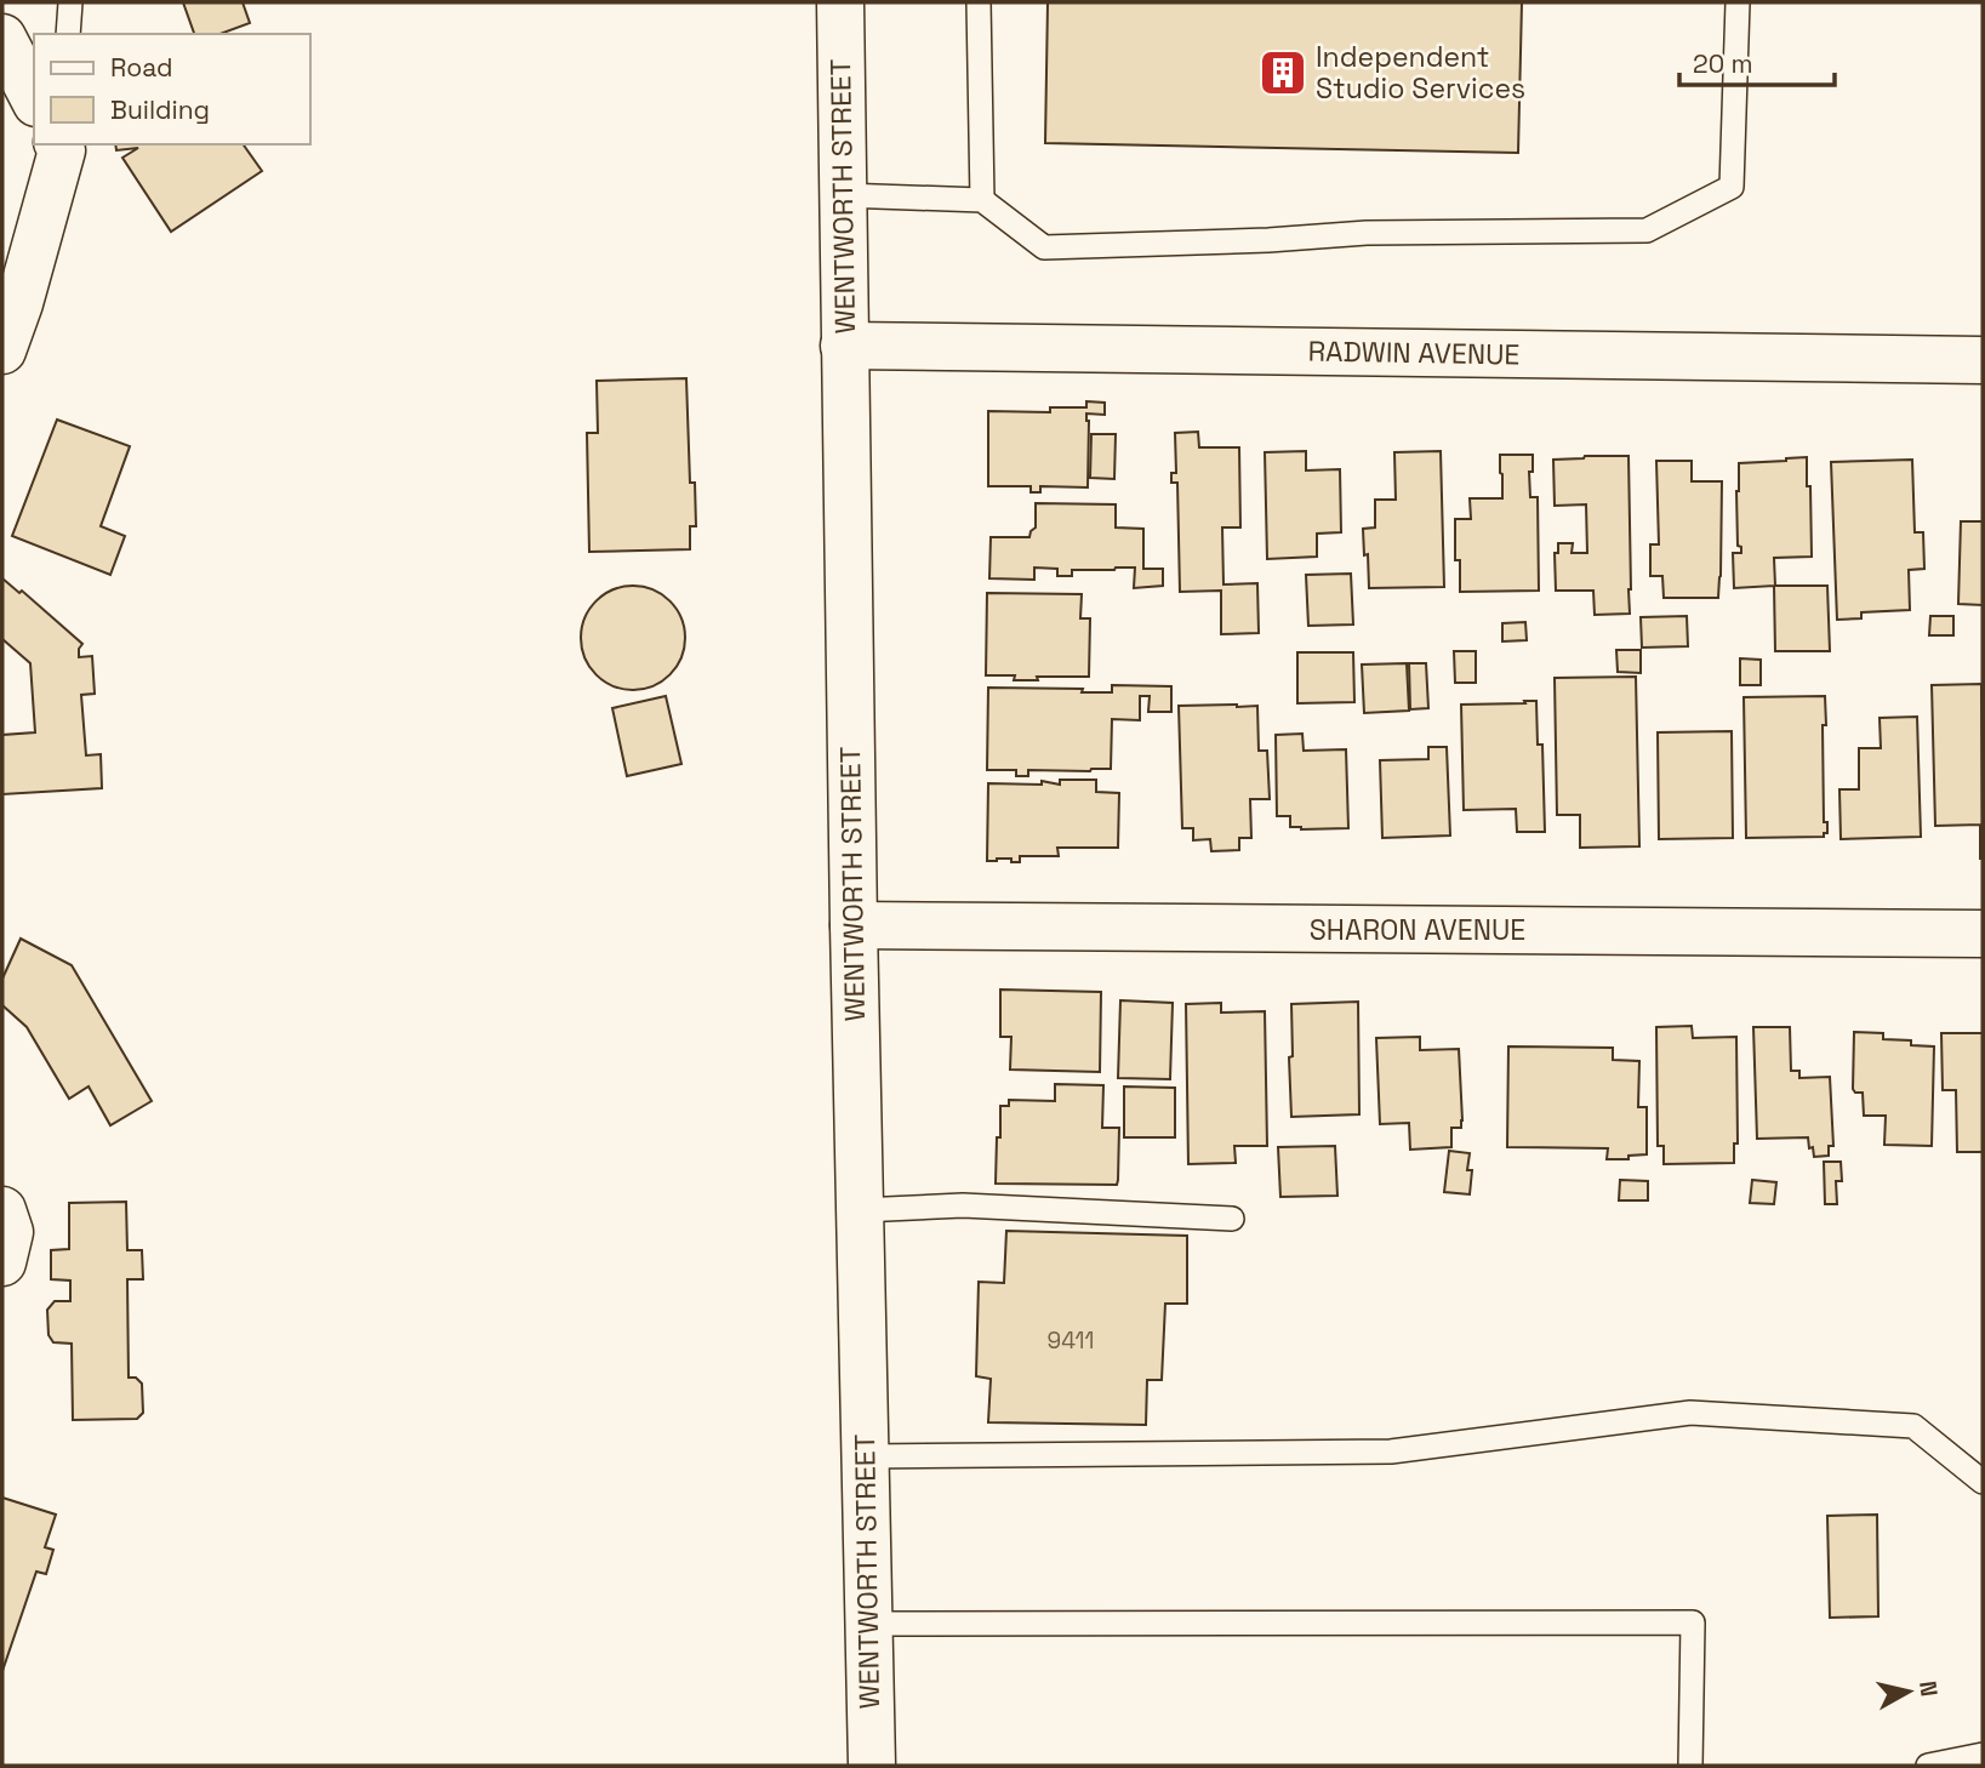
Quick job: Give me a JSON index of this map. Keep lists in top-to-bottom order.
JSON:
{
  "streets": {
    "street": ["WENTWORTH STREET", "RADWIN AVENUE", "SHARON AVENUE"]
  },
  "crossings": [
    ["WENTWORTH STREET", "RADWIN AVENUE"],
    ["WENTWORTH STREET", "SHARON AVENUE"]
  ],
  "places": {
    "building": ["Independent Studio Services"]
  },
  "house_numbers": ["9411"],
  "legend": ["Road", "Building"],
  "scale_bar": "20 m",
  "north": "right"
}
